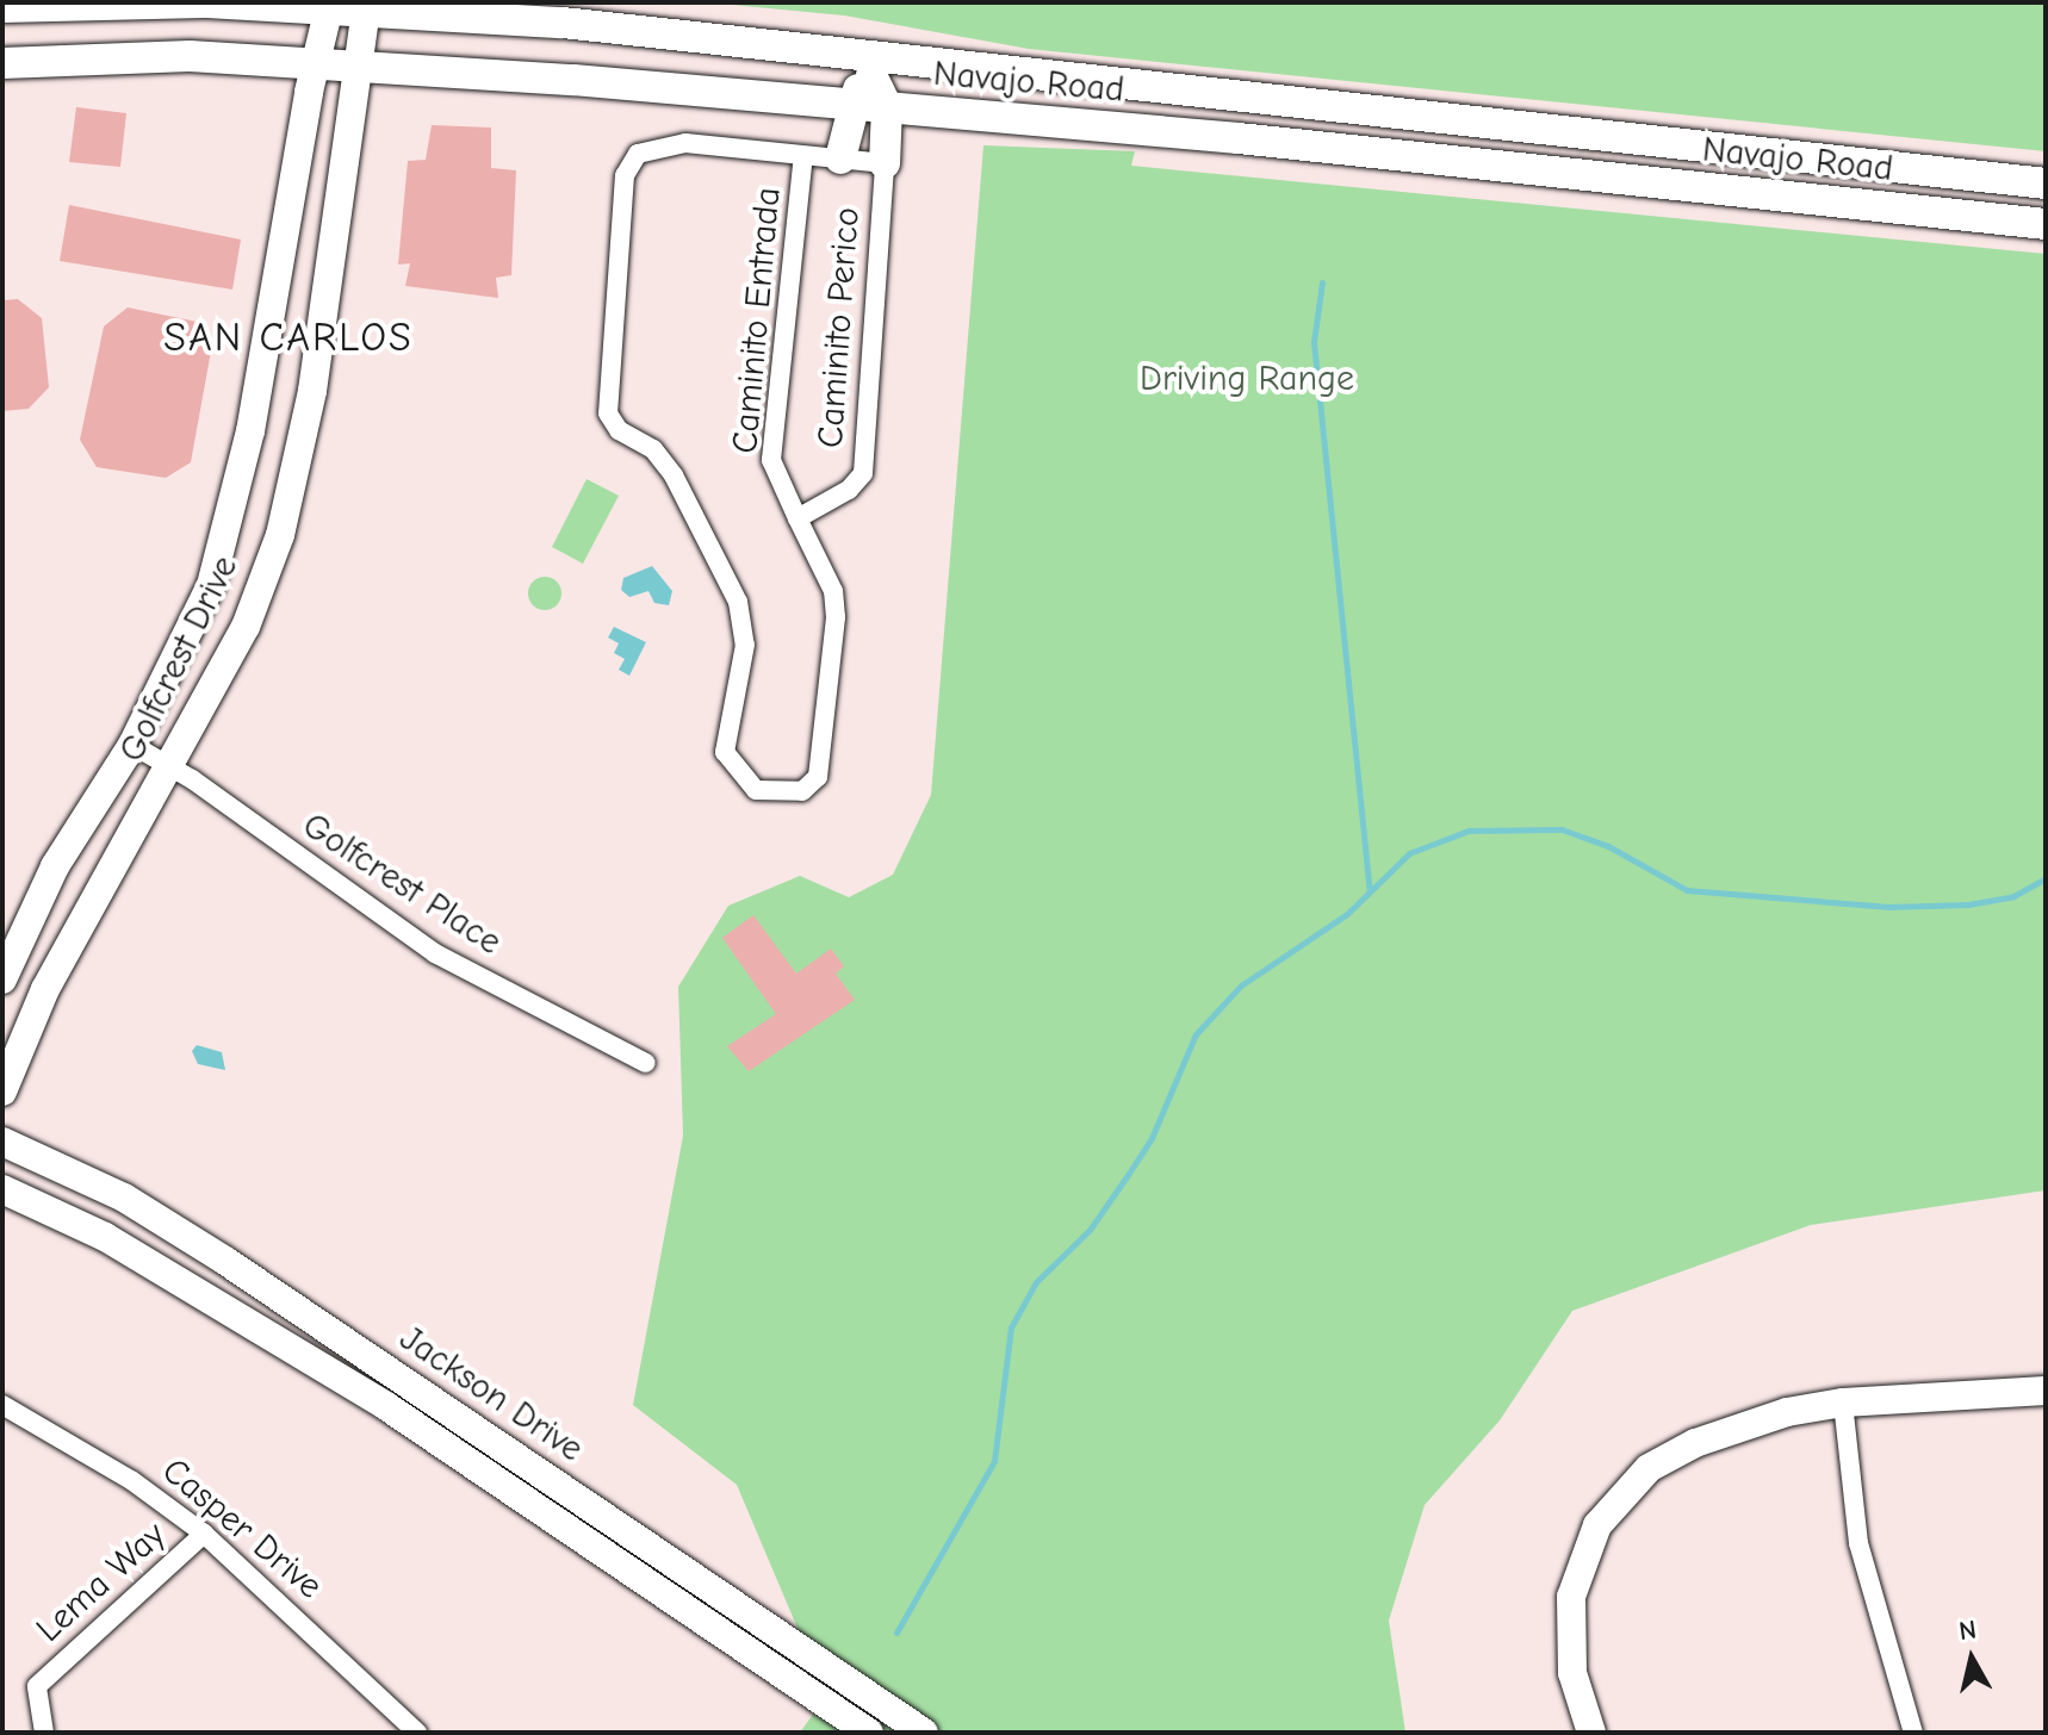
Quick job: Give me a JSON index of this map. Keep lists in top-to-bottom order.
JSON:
{
  "streets": {
    "main road": ["Navajo Road", "Golfcrest Drive", "Jackson Drive"],
    "street": [
      "Caminito Entrada",
      "Caminito Perico",
      "Golfcrest Place",
      "Casper Drive",
      "Lema Way"
    ]
  },
  "crossings": [
    ["Navajo Road", "Golfcrest Drive"],
    ["Caminito Entrada", "Caminito Perico"],
    ["Golfcrest Drive", "Golfcrest Place"],
    ["Casper Drive", "Lema Way"]
  ],
  "districts": ["SAN CARLOS"],
  "parks": ["Driving Range"],
  "north": "top"
}
